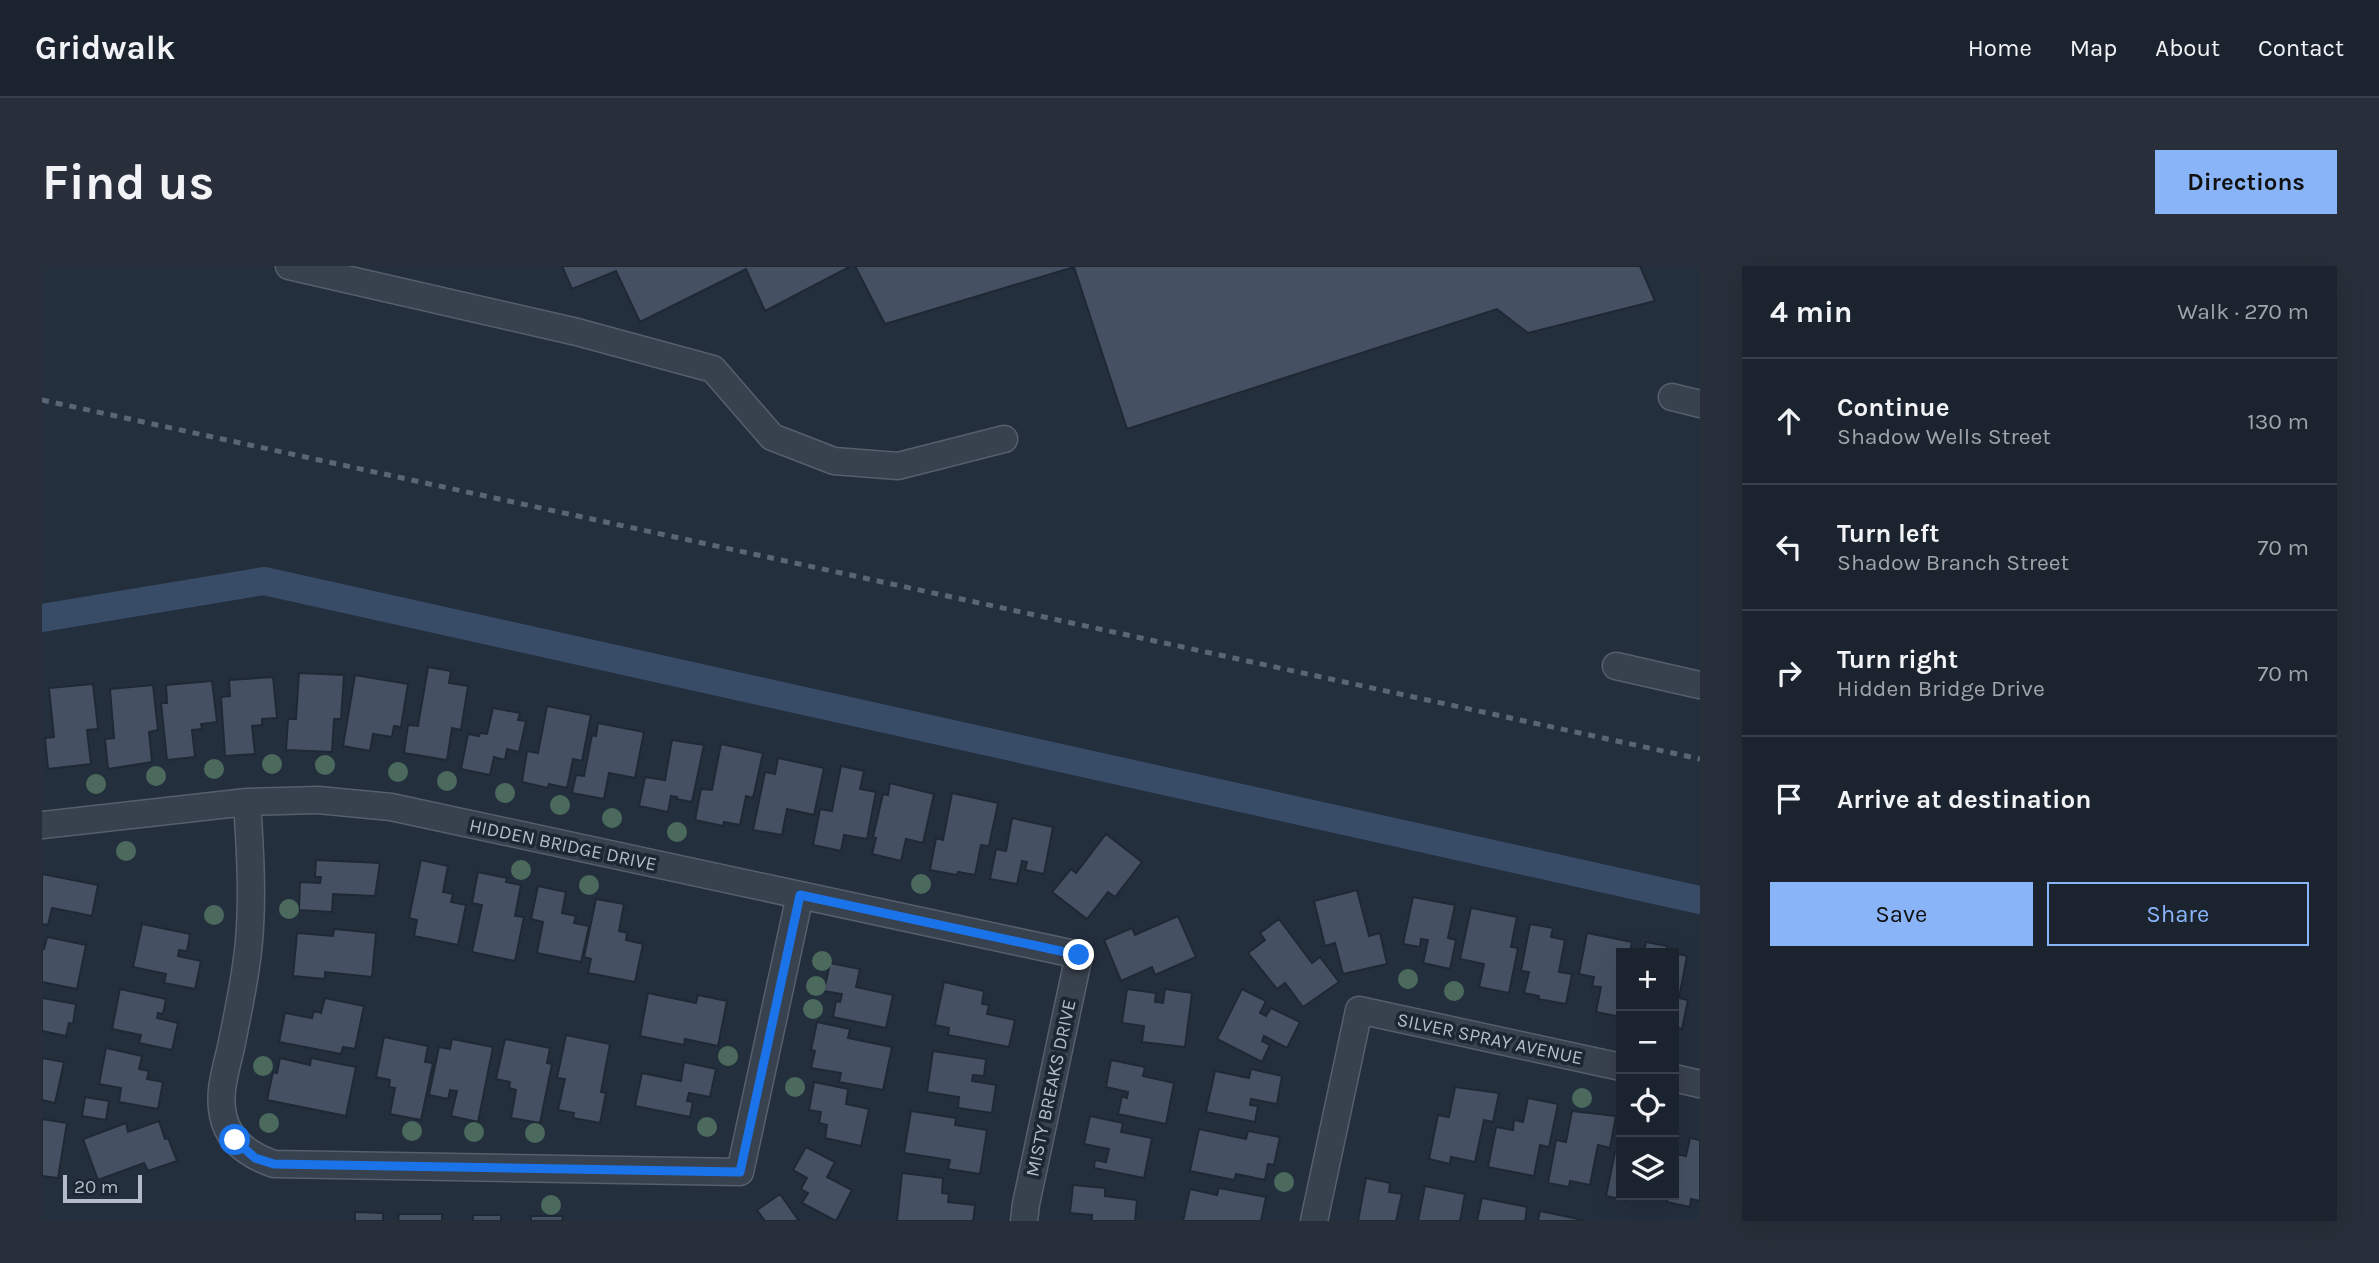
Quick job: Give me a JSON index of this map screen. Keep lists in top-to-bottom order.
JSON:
{
  "streets": {
    "street": ["HIDDEN BRIDGE DRIVE", "SILVER SPRAY AVENUE", "MISTY BREAKS DRIVE"]
  },
  "crossings": [
    ["HIDDEN BRIDGE DRIVE", "MISTY BREAKS DRIVE"]
  ],
  "scale_bar": "20 m",
  "page": {
    "header": "Gridwalk",
    "nav": [
      "Home",
      "Map",
      "About",
      "Contact"
    ],
    "buttons": [
      "Directions",
      ["Save", "Share"]
    ],
    "title": "Find us",
    "heading": ["4 min", "Walk · 270 m"],
    "list": [
      ["Continue", "Shadow Wells Street", "130 m"],
      ["Turn left", "Shadow Branch Street", "70 m"],
      ["Turn right", "Hidden Bridge Drive", "70 m"],
      "Arrive at destination"
    ],
    "map_buttons": ["+", "−"],
    "scale": "20 m"
  }
}
